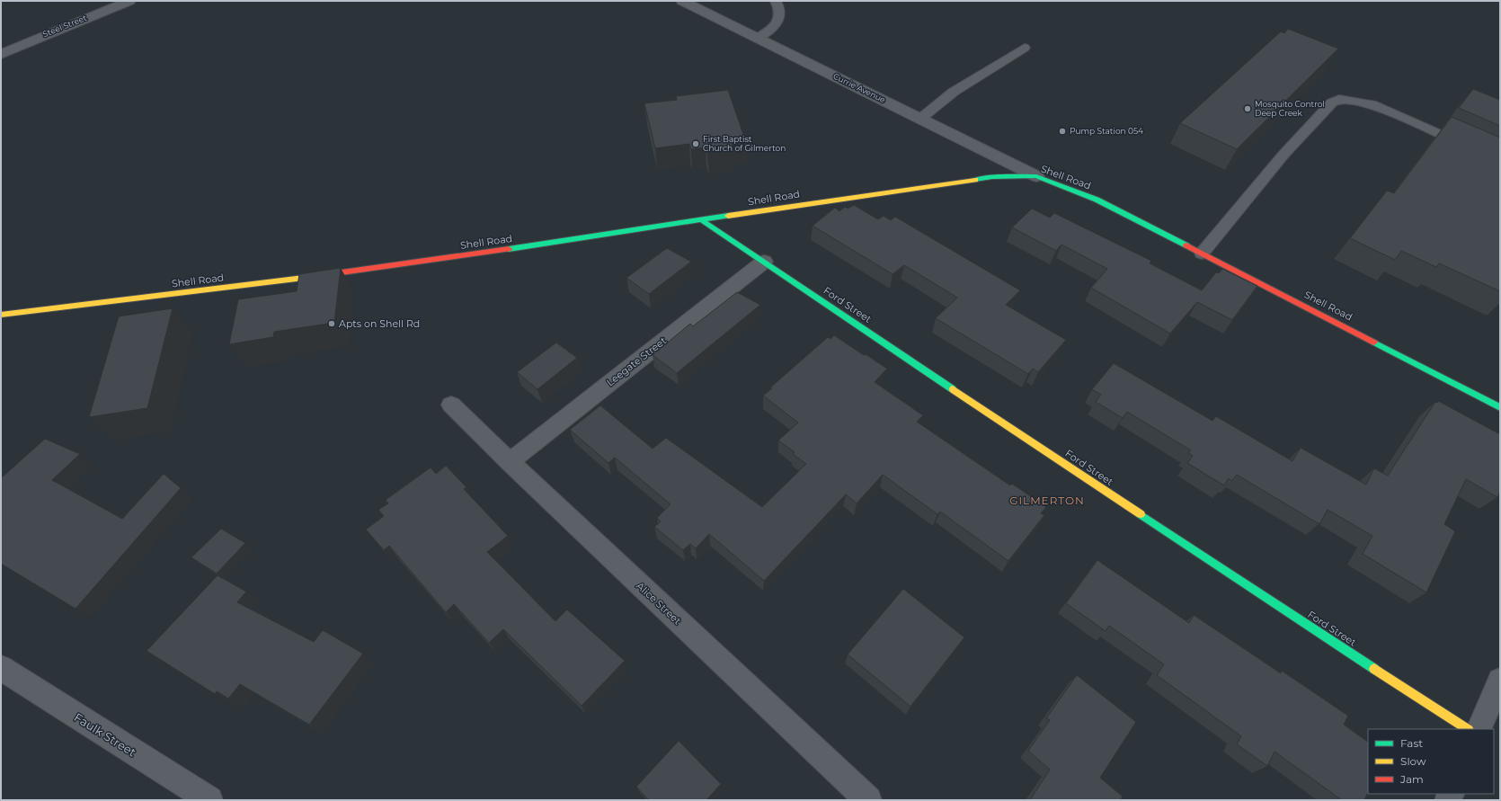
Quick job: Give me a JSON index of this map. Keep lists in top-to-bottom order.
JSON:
{
  "streets": {
    "street": [
      "Steel Street",
      "Currie Avenue",
      "Shell Road",
      "Ford Street",
      "Leegate Street",
      "Alice Street",
      "Faulk Street"
    ]
  },
  "crossings": [
    ["Currie Avenue", "Shell Road"],
    ["Shell Road", "Ford Street"],
    ["Ford Street", "Leegate Street"],
    ["Leegate Street", "Alice Street"]
  ],
  "districts": ["GILMERTON"],
  "places": [
    "Mosquito Control Deep Creek",
    "Pump Station 054",
    "First Baptist Church of Gilmerton",
    "Apts on Shell Rd"
  ],
  "legend": ["Fast", "Slow", "Jam"]
}
